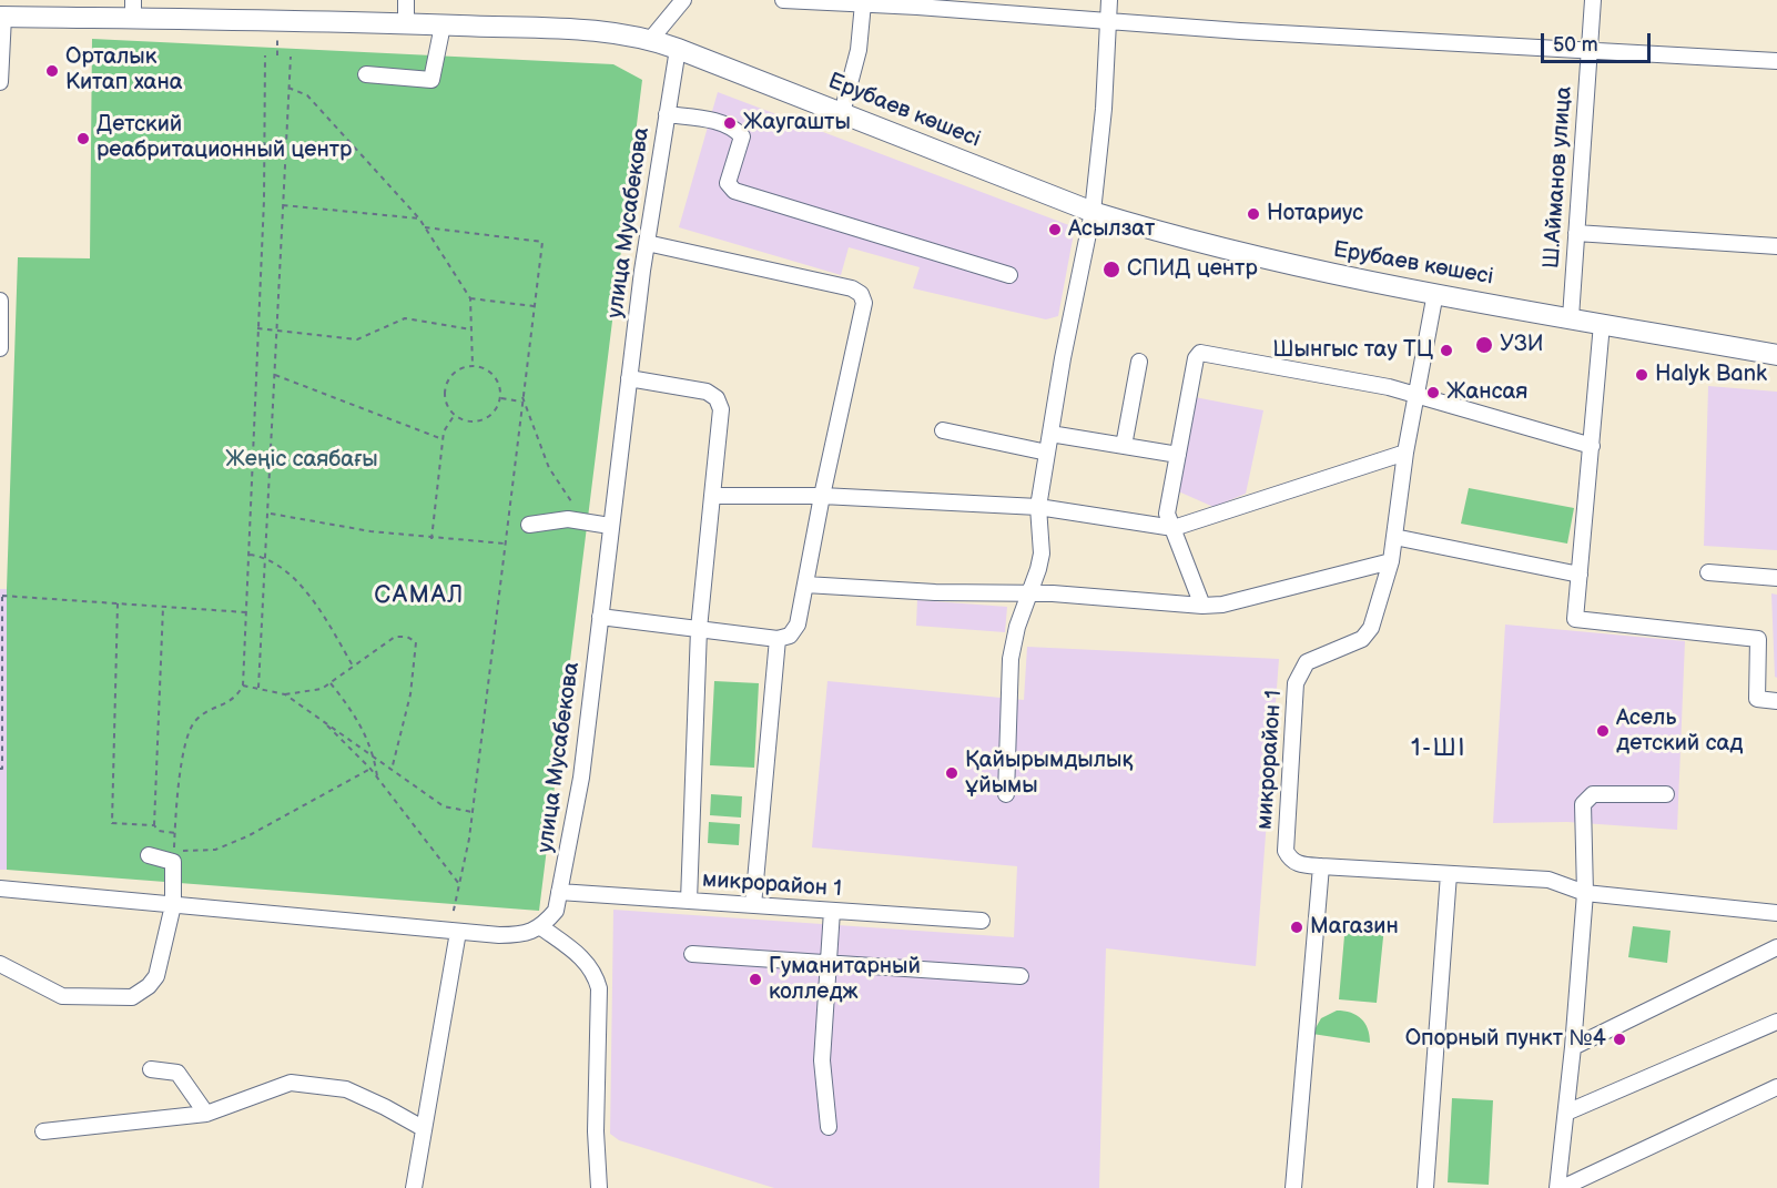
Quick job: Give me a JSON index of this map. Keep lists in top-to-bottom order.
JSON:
{
  "streets": {
    "main road": ["Ерубаев көшесі"],
    "street": ["Ш.Айманов улица", "улица Мусабекова", "микрорайон 1"]
  },
  "crossings": [
    ["Ерубаев көшесі", "Ш.Айманов улица"],
    ["Ерубаев көшесі", "улица Мусабекова"],
    ["Ерубаев көшесі", "микрорайон 1"],
    ["улица Мусабекова", "микрорайон 1"]
  ],
  "districts": ["САМАЛ", "1-ШІ"],
  "parks": ["Жеңіс саябағы"],
  "places": [
    "Орталык Китап хана",
    "Жаугашты",
    "Детский реабритационный центр",
    "Нотариус",
    "Асылзат",
    "СПИД центр",
    "УЗИ",
    "Шынгыс тау ТЦ",
    "Halyk Bank",
    "Жансая",
    "Асель детский сад",
    "Қайырымдылық ұйымы",
    "Магазин",
    "Гуманитарный колледж",
    "Опорный пункт №4"
  ],
  "scale_bar": "50 m"
}
